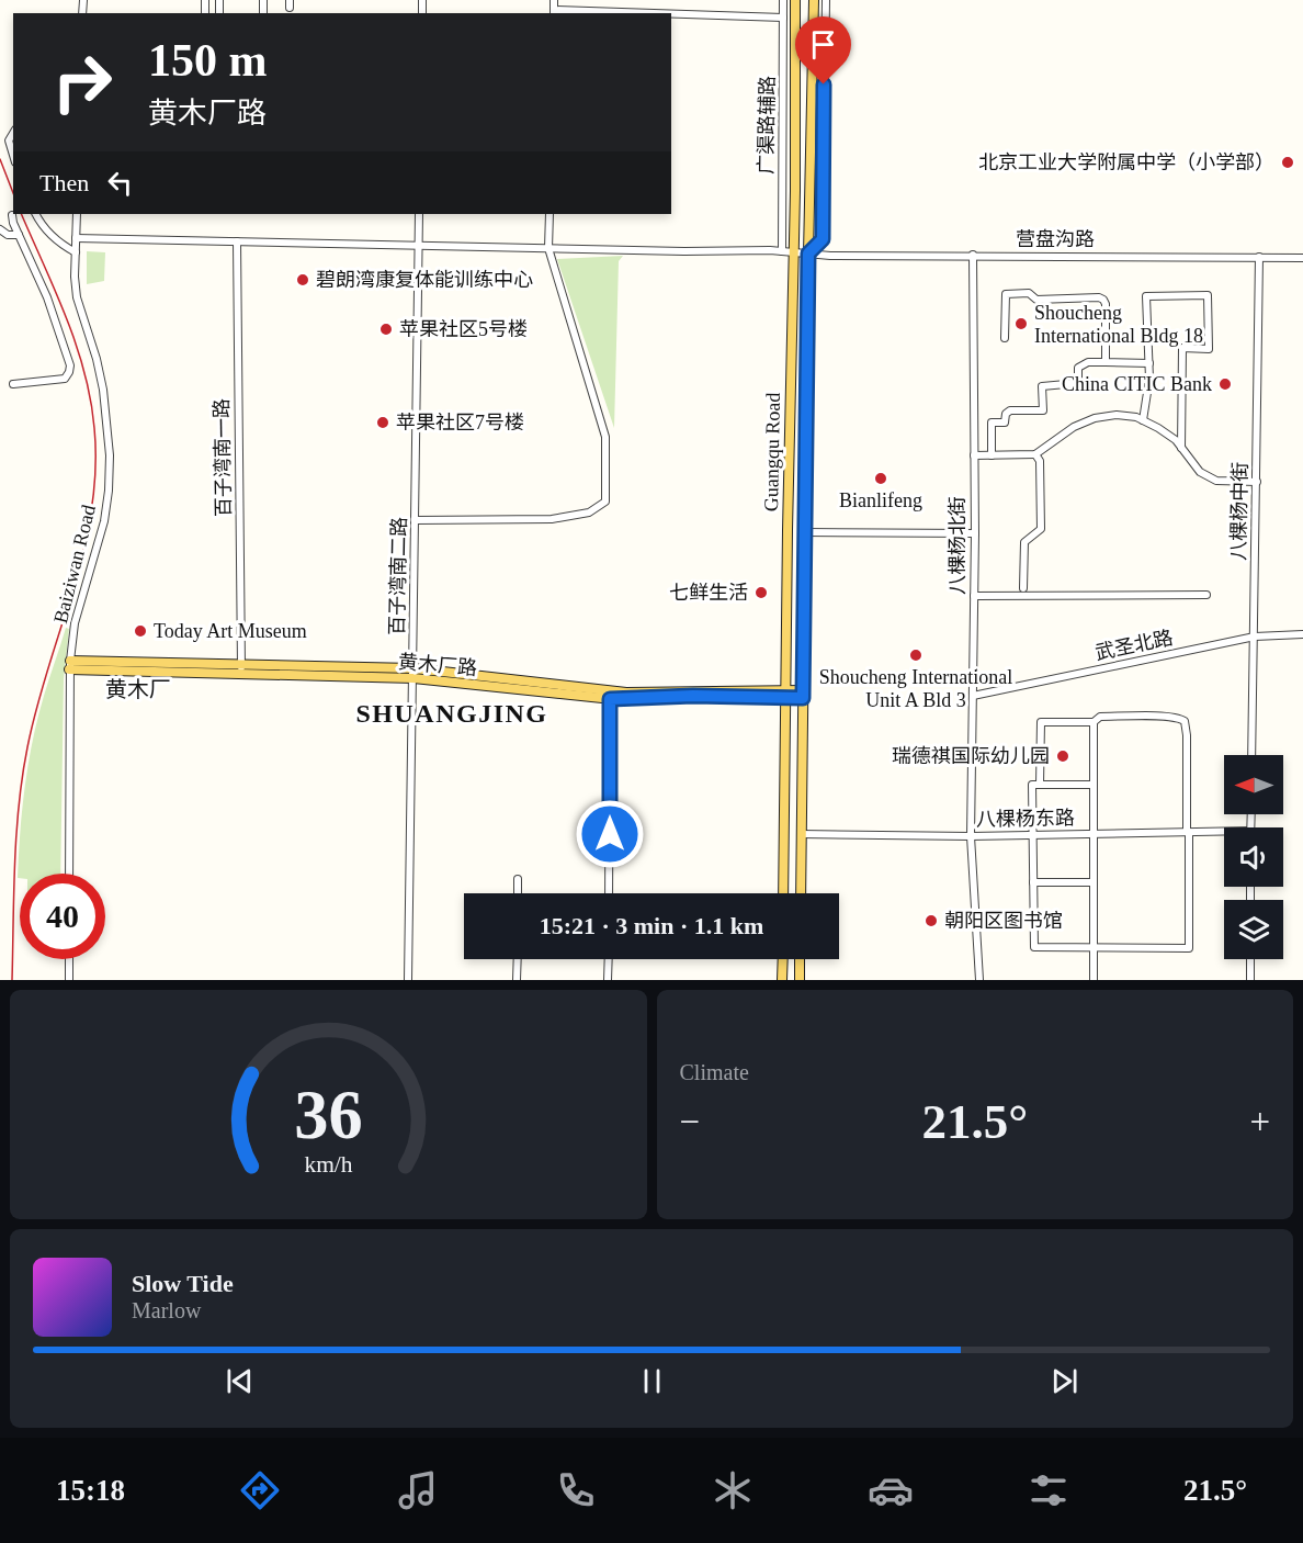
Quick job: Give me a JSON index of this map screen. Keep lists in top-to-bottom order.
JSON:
{
  "streets": {
    "main road": ["Guangqu Road", "黄木厂路"],
    "street": [
      "广渠路辅路",
      "营盘沟路",
      "百子湾南一路",
      "八棵杨中街",
      "八棵杨北街",
      "Baiziwan Road",
      "百子湾南二路",
      "武圣北路",
      "八棵杨东路"
    ]
  },
  "crossings": [
    ["广渠路辅路", "营盘沟路"],
    ["营盘沟路", "Guangqu Road"],
    ["营盘沟路", "百子湾南一路"],
    ["营盘沟路", "八棵杨中街"],
    ["营盘沟路", "八棵杨北街"],
    ["营盘沟路", "Baiziwan Road"],
    ["营盘沟路", "百子湾南二路"],
    ["Guangqu Road", "黄木厂路"],
    ["Guangqu Road", "八棵杨东路"],
    ["百子湾南一路", "黄木厂路"],
    ["八棵杨中街", "武圣北路"],
    ["八棵杨北街", "武圣北路"],
    ["八棵杨北街", "八棵杨东路"],
    ["Baiziwan Road", "黄木厂路"],
    ["百子湾南二路", "黄木厂路"]
  ],
  "districts": ["黄木厂", "SHUANGJING"],
  "places": [
    "北京工业大学附属中学（小学部）",
    "碧朗湾康复体能训练中心",
    "Shoucheng International Bldg 18",
    "苹果社区5号楼",
    "China CITIC Bank",
    "苹果社区7号楼",
    "Bianlifeng",
    "七鲜生活",
    "Today Art Museum",
    "Shoucheng International Unit A Bld 3",
    "瑞德祺国际幼儿园",
    "朝阳区图书馆"
  ],
  "north": "left",
  "page": {
    "turn": ["150 m", "黄木厂路"],
    "then": "Then",
    "limit": "40",
    "trip": "15:21 · 3 min · 1.1 km",
    "tile": "Climate",
    "heat": ["−", "21.5°", "+"],
    "song": ["Slow Tide", "Marlow"],
    "tabs": ["15:18", "21.5°"],
    "gauge": ["36", "km/h"]
  }
}
